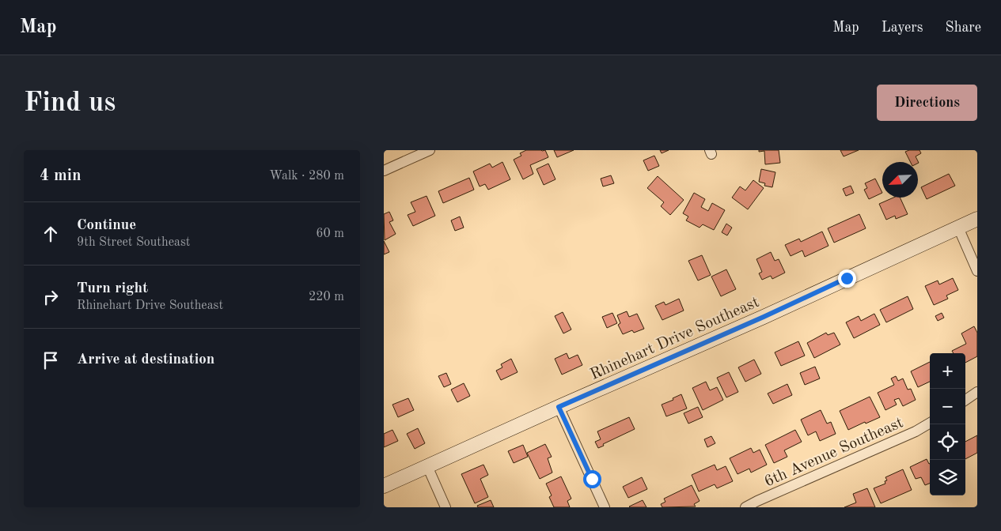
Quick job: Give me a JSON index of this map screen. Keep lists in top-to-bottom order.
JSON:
{
  "streets": {
    "street": ["Rhinehart Drive Southeast", "6th Avenue Southeast"]
  },
  "north": "bottom left",
  "page": {
    "header": "Map",
    "nav": ["Map", "Layers", "Share"],
    "buttons": "Directions",
    "title": "Find us",
    "heading": ["4 min", "Walk · 280 m"],
    "list": [
      ["Continue", "9th Street Southeast", "60 m"],
      ["Turn right", "Rhinehart Drive Southeast", "220 m"],
      "Arrive at destination"
    ],
    "map_buttons": ["+", "−"]
  }
}
